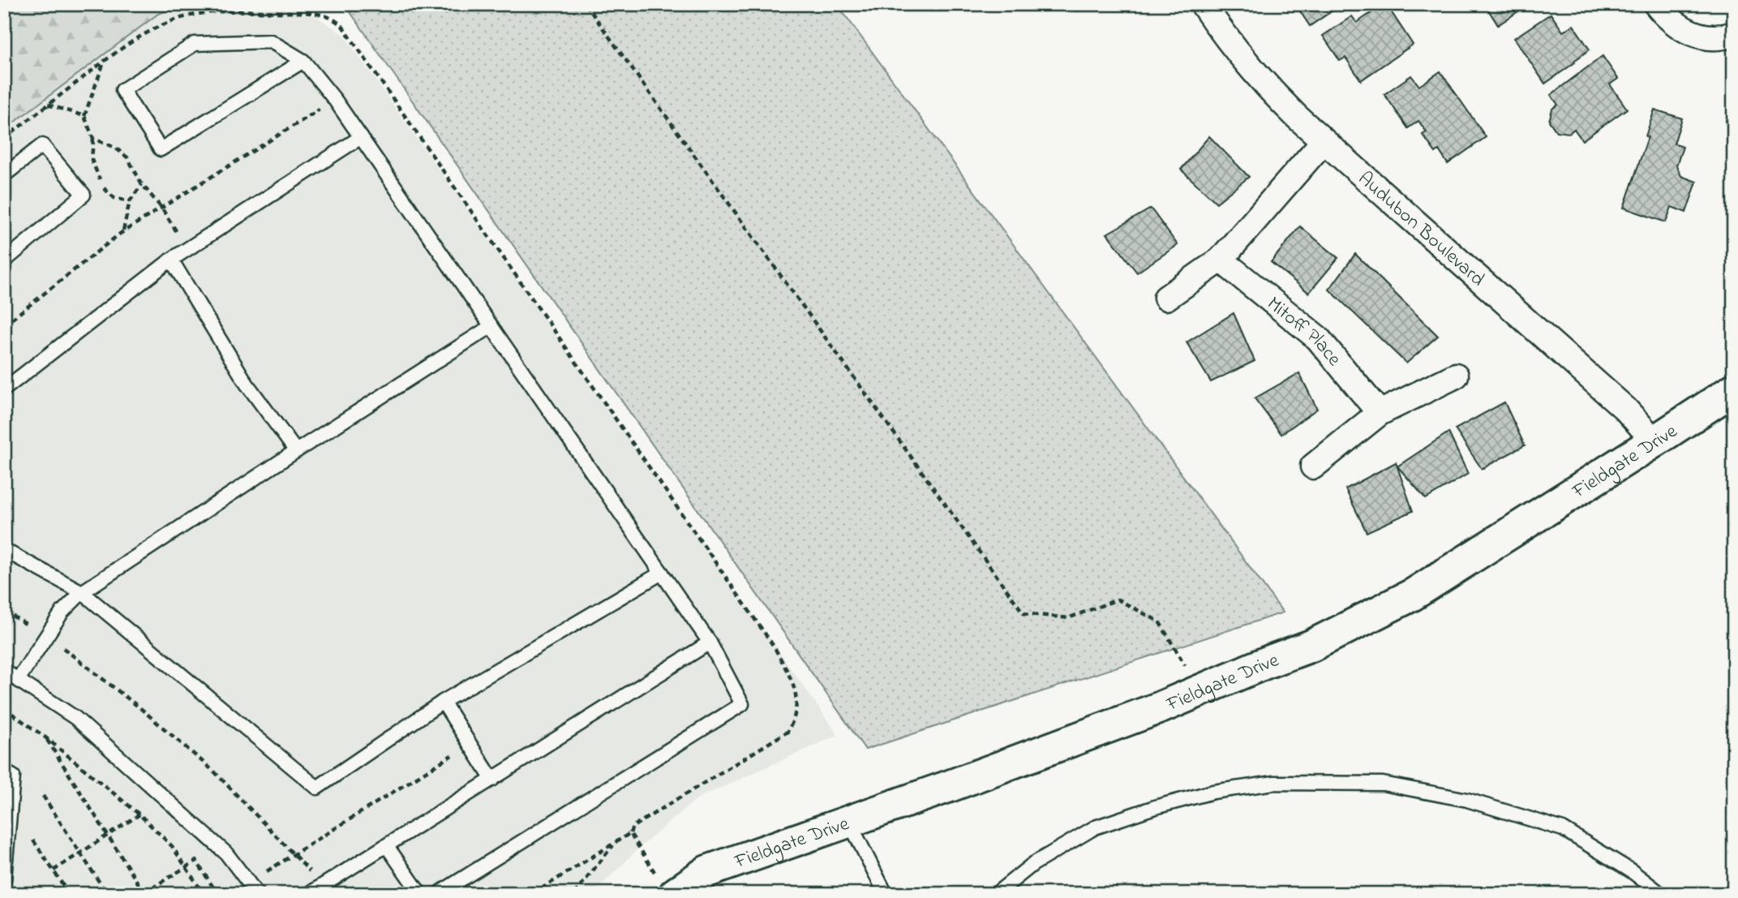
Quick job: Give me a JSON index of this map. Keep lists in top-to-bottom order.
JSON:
{
  "streets": {
    "street": ["Audubon Boulevard", "Mitoff Place", "Fieldgate Drive"]
  },
  "crossings": [
    ["Audubon Boulevard", "Fieldgate Drive"]
  ]
}
